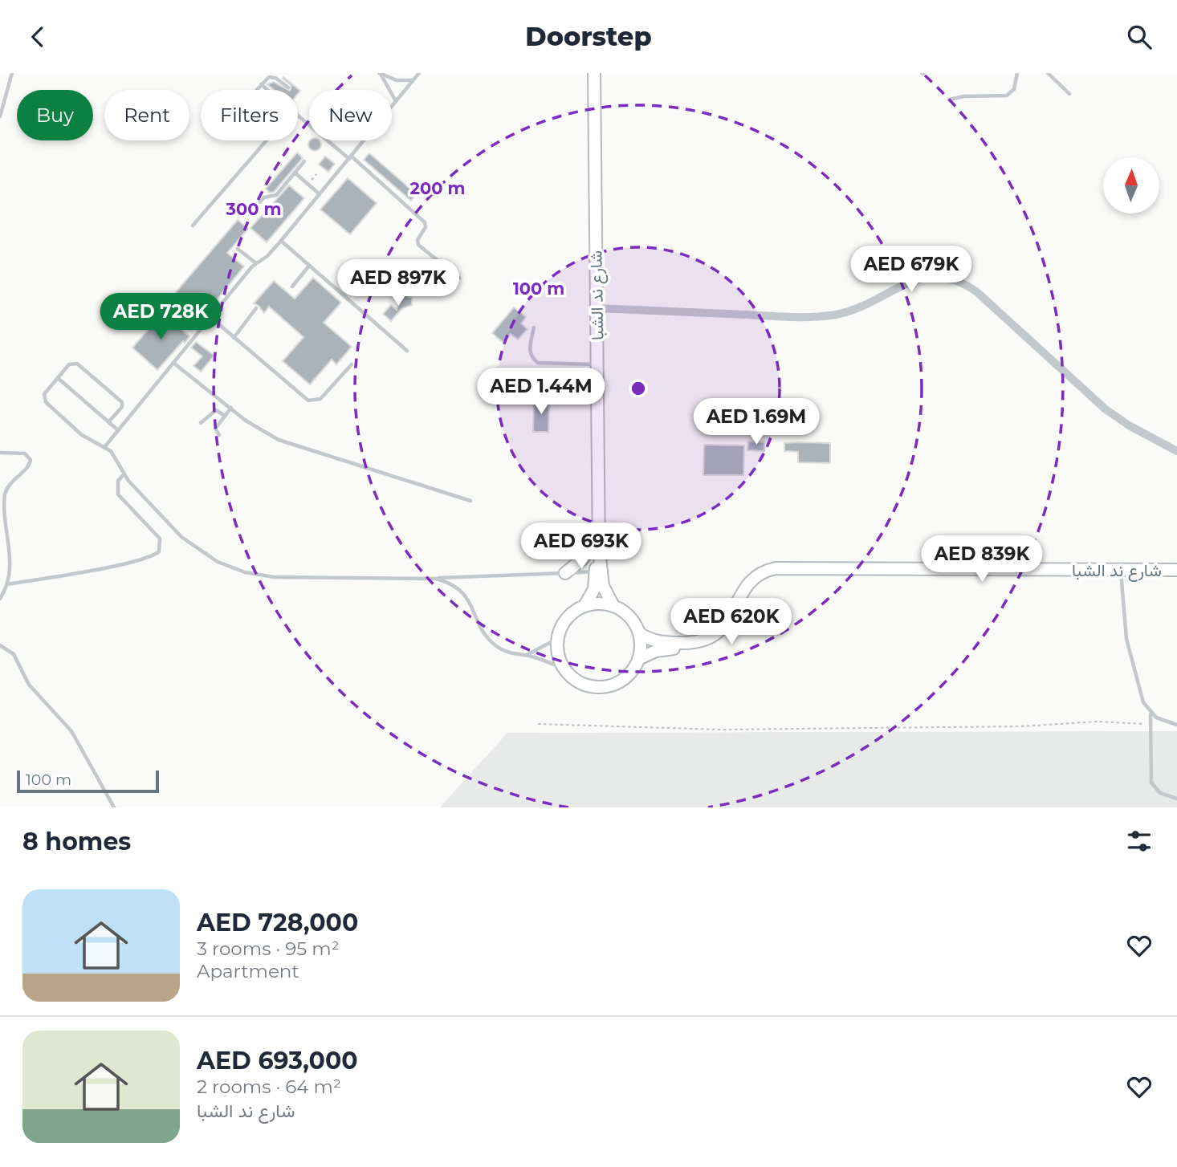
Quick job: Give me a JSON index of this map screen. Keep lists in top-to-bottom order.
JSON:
{
  "streets": {
    "main road": ["شارع ند الشبا"]
  },
  "scale_bar": "100 m",
  "north": "top",
  "page": {
    "header": "Doorstep",
    "chip": [
      "Buy",
      "Rent",
      "Filters",
      "New"
    ],
    "price": [
      "AED 679K",
      "AED 897K",
      "AED 728K",
      "AED 1.44M",
      "AED 1.69M",
      "AED 693K",
      "AED 839K",
      "AED 620K"
    ],
    "scale": "100 m",
    "heading": "8 homes",
    "list": [
      {
        "name": "AED 728,000",
        "note": "3 rooms · 95 m² · Apartment"
      },
      {
        "name": "AED 693,000",
        "note": "2 rooms · 64 m² · شارع ند الشبا"
      }
    ]
  },
  "rings": ["200 m", "300 m", "100 m"]
}
